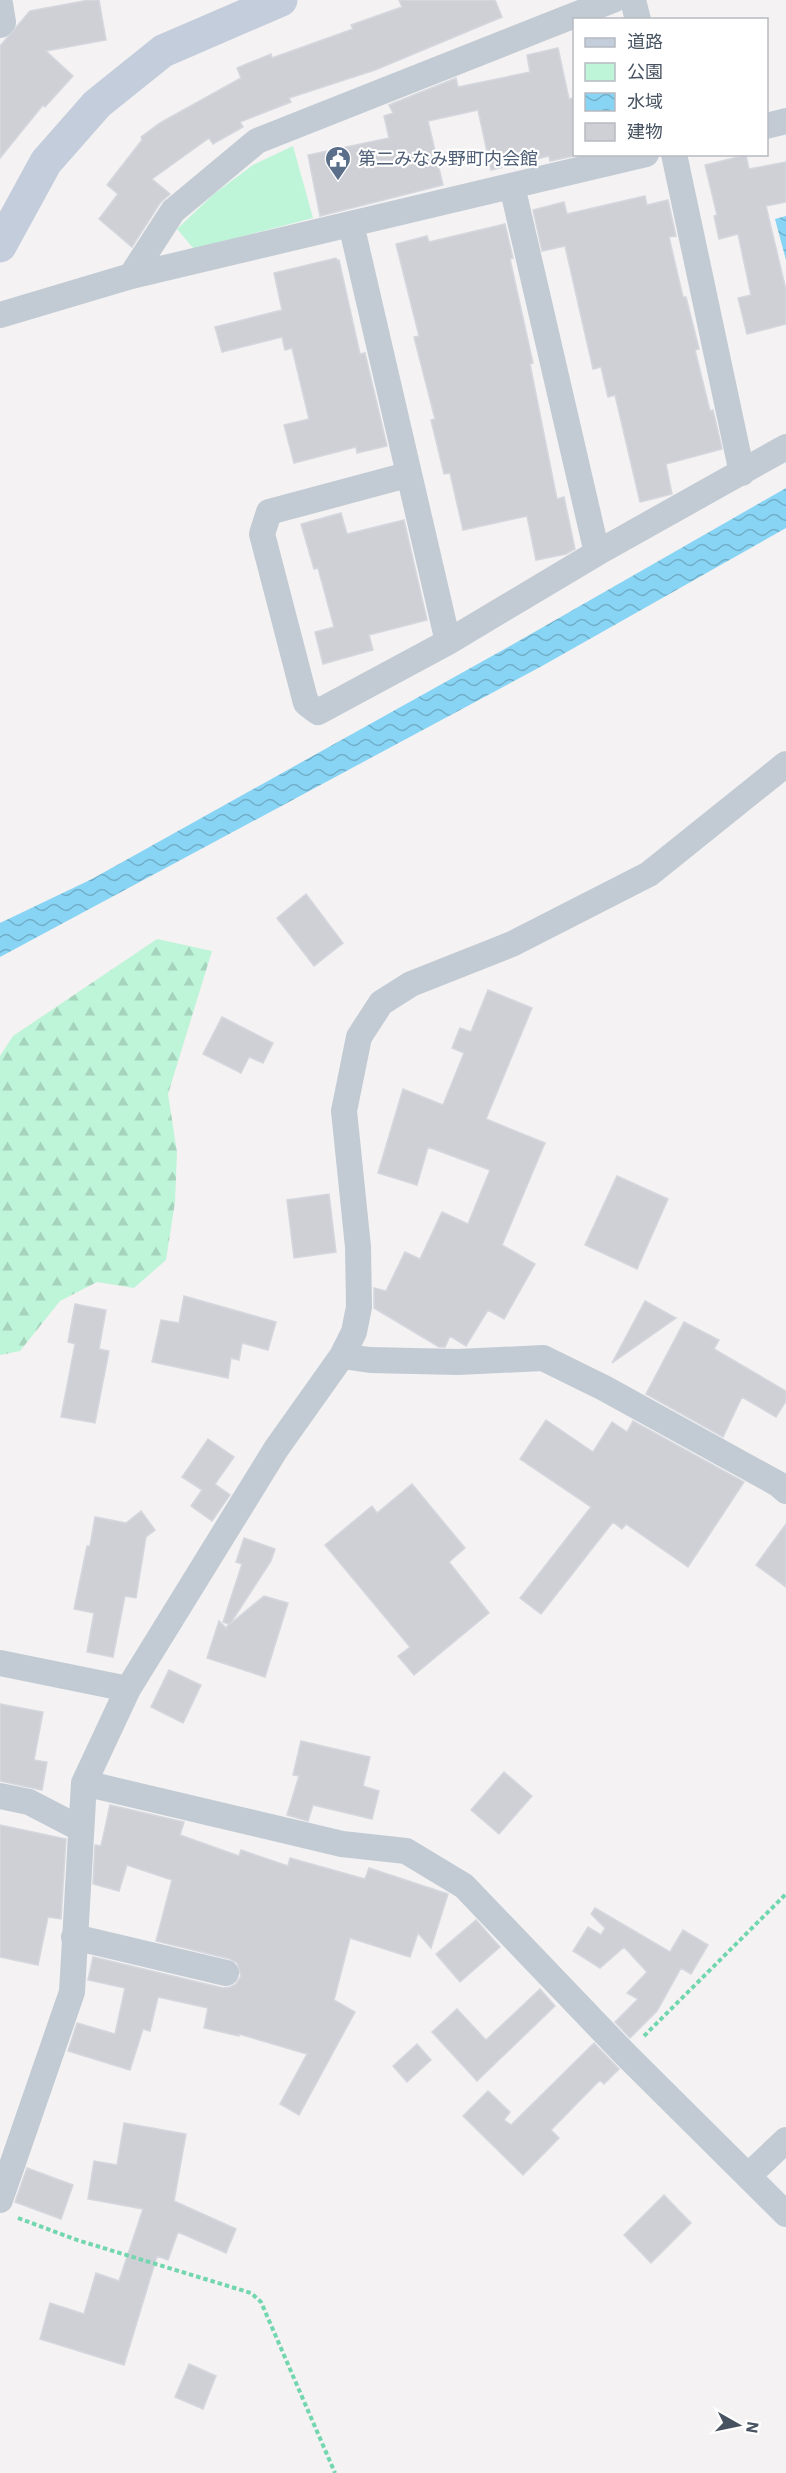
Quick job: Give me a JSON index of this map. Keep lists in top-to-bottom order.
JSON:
{
  "places": {
    "public building": ["第二みなみ野町内会館"]
  },
  "legend": [
    "道路",
    "公園",
    "水域",
    "建物"
  ],
  "north": "right"
}
